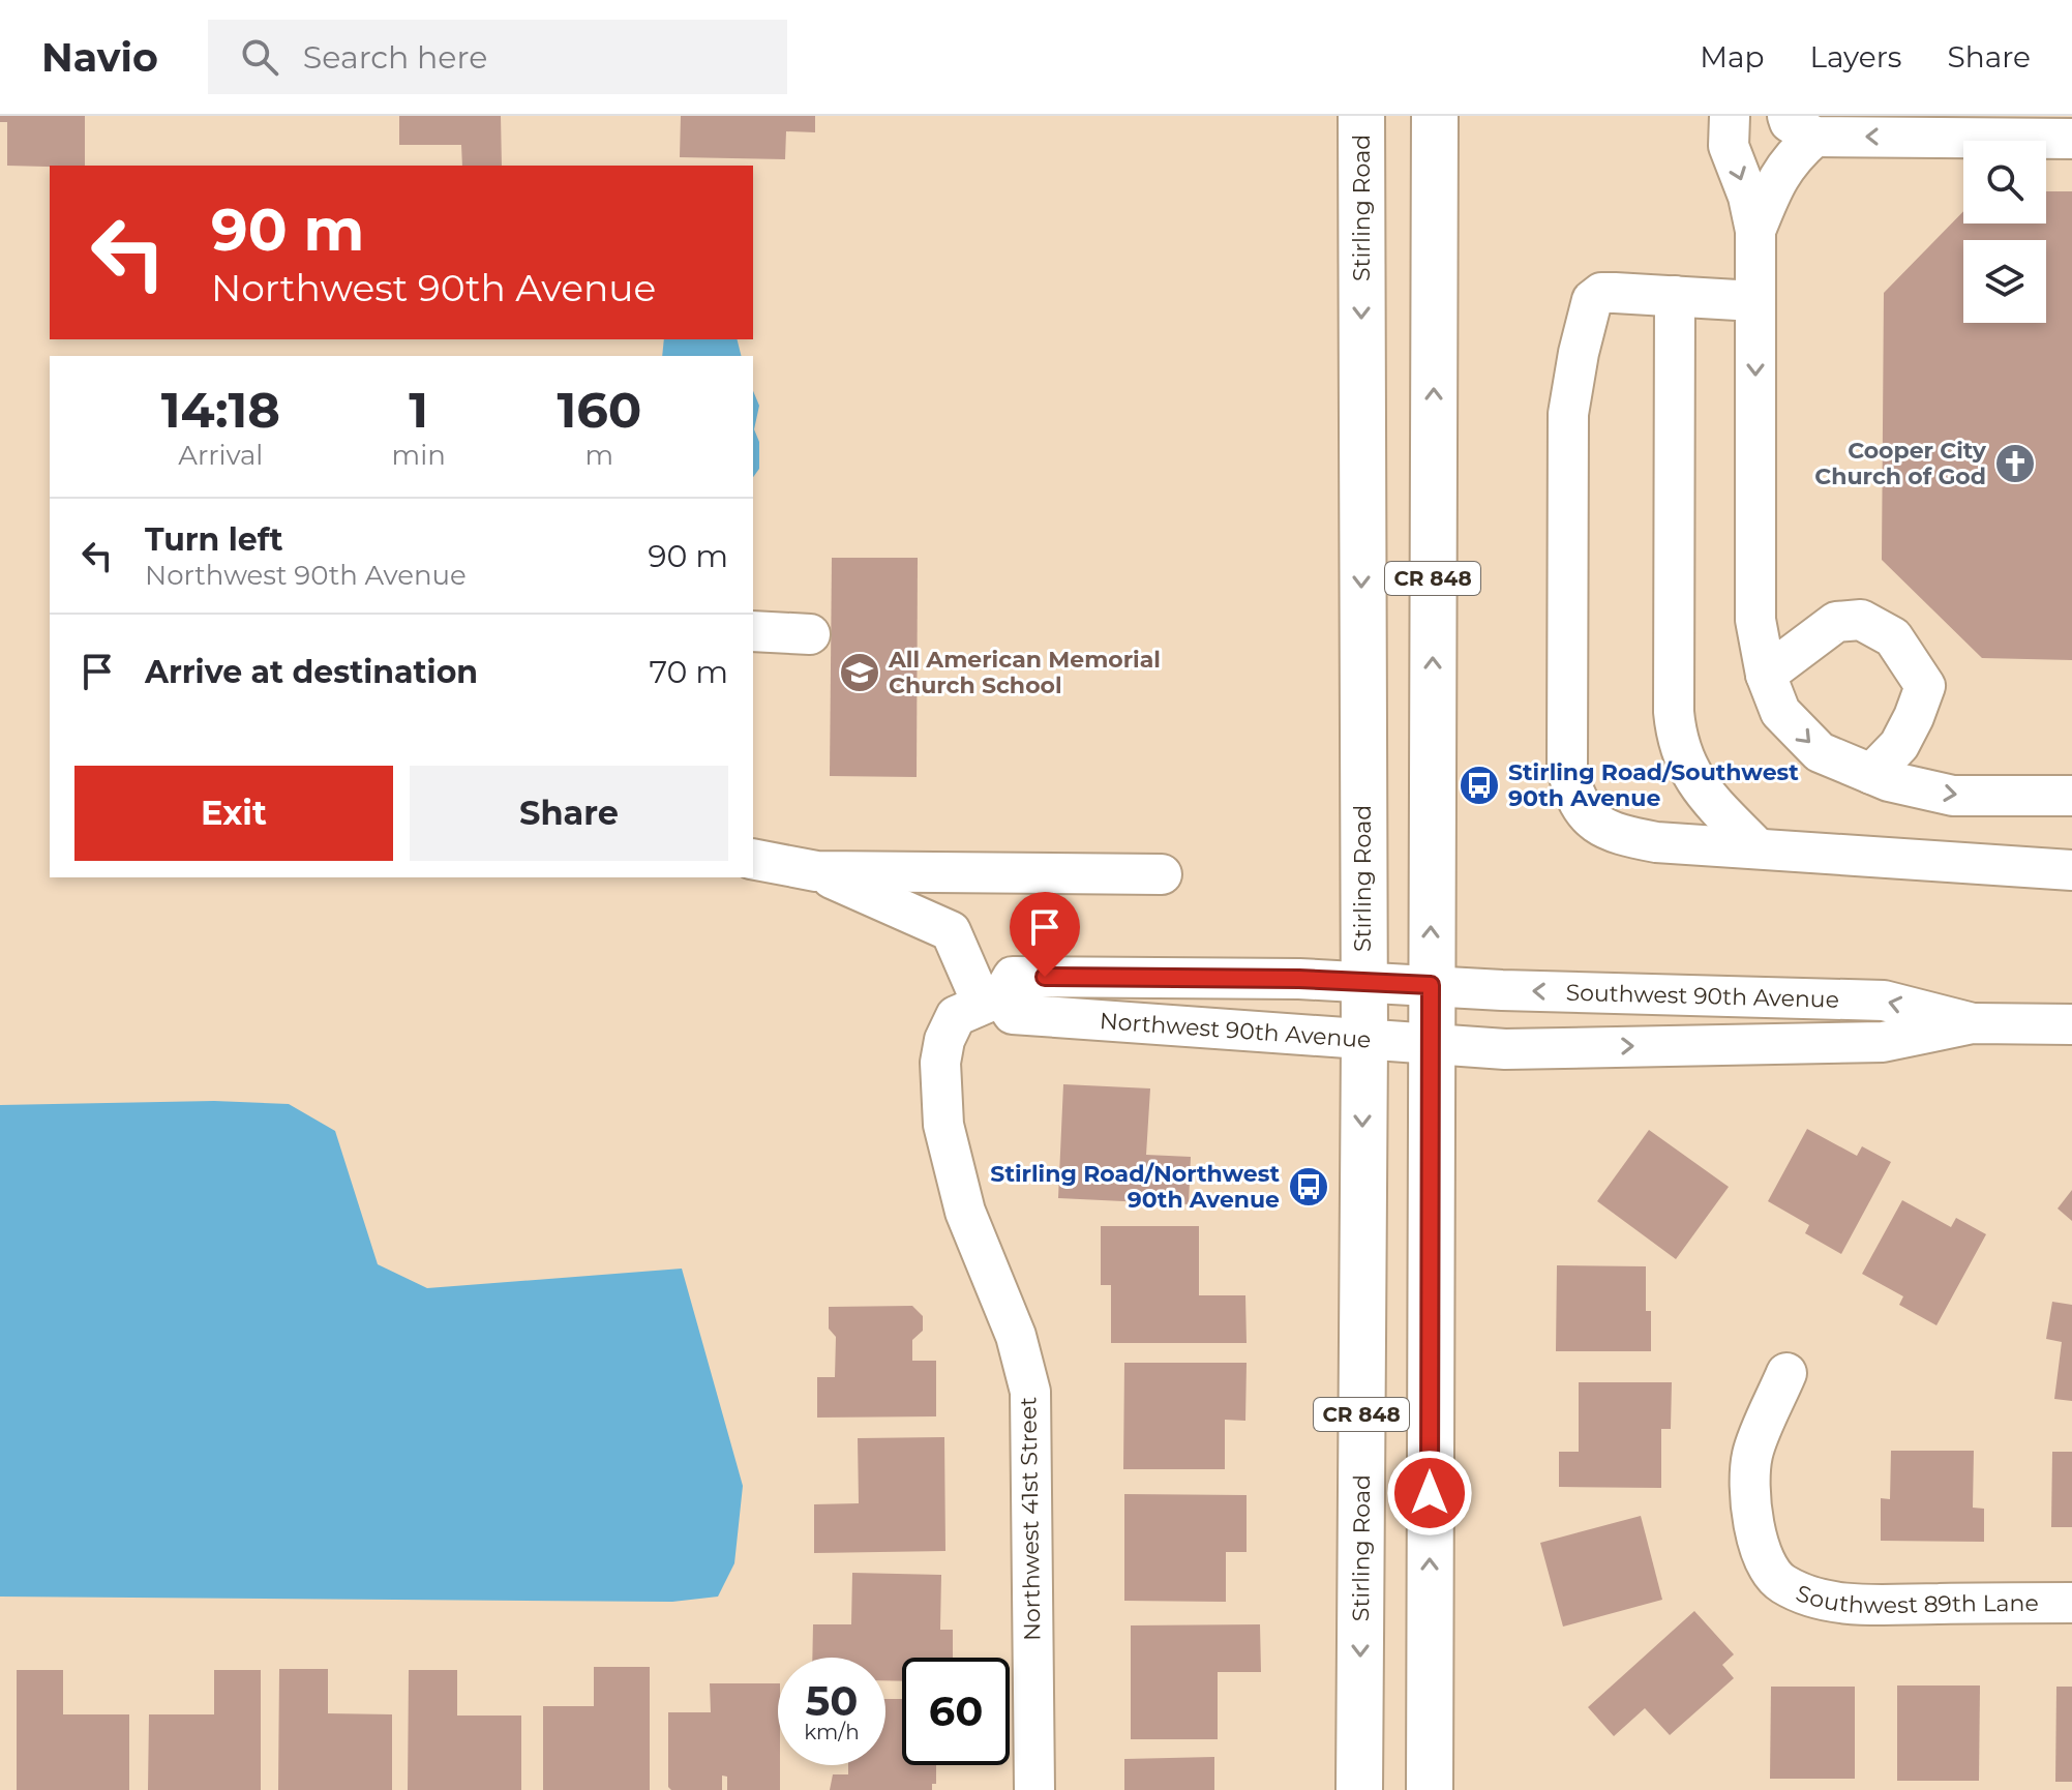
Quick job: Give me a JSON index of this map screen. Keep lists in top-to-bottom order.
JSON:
{
  "streets": {
    "main road": ["Stirling Road", "CR 848"],
    "street": [
      "Southwest 90th Avenue",
      "Northwest 90th Avenue",
      "Northwest 41st Street",
      "Southwest 89th Lane"
    ]
  },
  "crossings": [
    ["Stirling Road", "Northwest 90th Avenue"],
    ["CR 848", "Southwest 90th Avenue"],
    ["CR 848", "Northwest 90th Avenue"],
    ["Southwest 90th Avenue", "Northwest 90th Avenue"],
    ["Northwest 90th Avenue", "Northwest 41st Street"]
  ],
  "places": {
    "church": ["Cooper City Church of God"],
    "school or university": ["All American Memorial Church School"],
    "bus stop": ["Stirling Road/Southwest 90th Avenue", "Stirling Road/Northwest 90th Avenue"]
  },
  "page": {
    "header": "Navio",
    "search": "Search here",
    "nav": ["Map", "Layers", "Share"],
    "turn": ["90 m", "Northwest 90th Avenue"],
    "eta": [
      "14:18",
      "Arrival",
      "1",
      "min",
      "160",
      "m"
    ],
    "list": [
      {
        "name": "Turn left",
        "note": "Northwest 90th Avenue",
        "value": "90 m"
      },
      {
        "name": "Arrive at destination",
        "value": "70 m"
      }
    ],
    "buttons": ["Exit", "Share"],
    "speed": "50 km/h",
    "limit": "60"
  }
}
